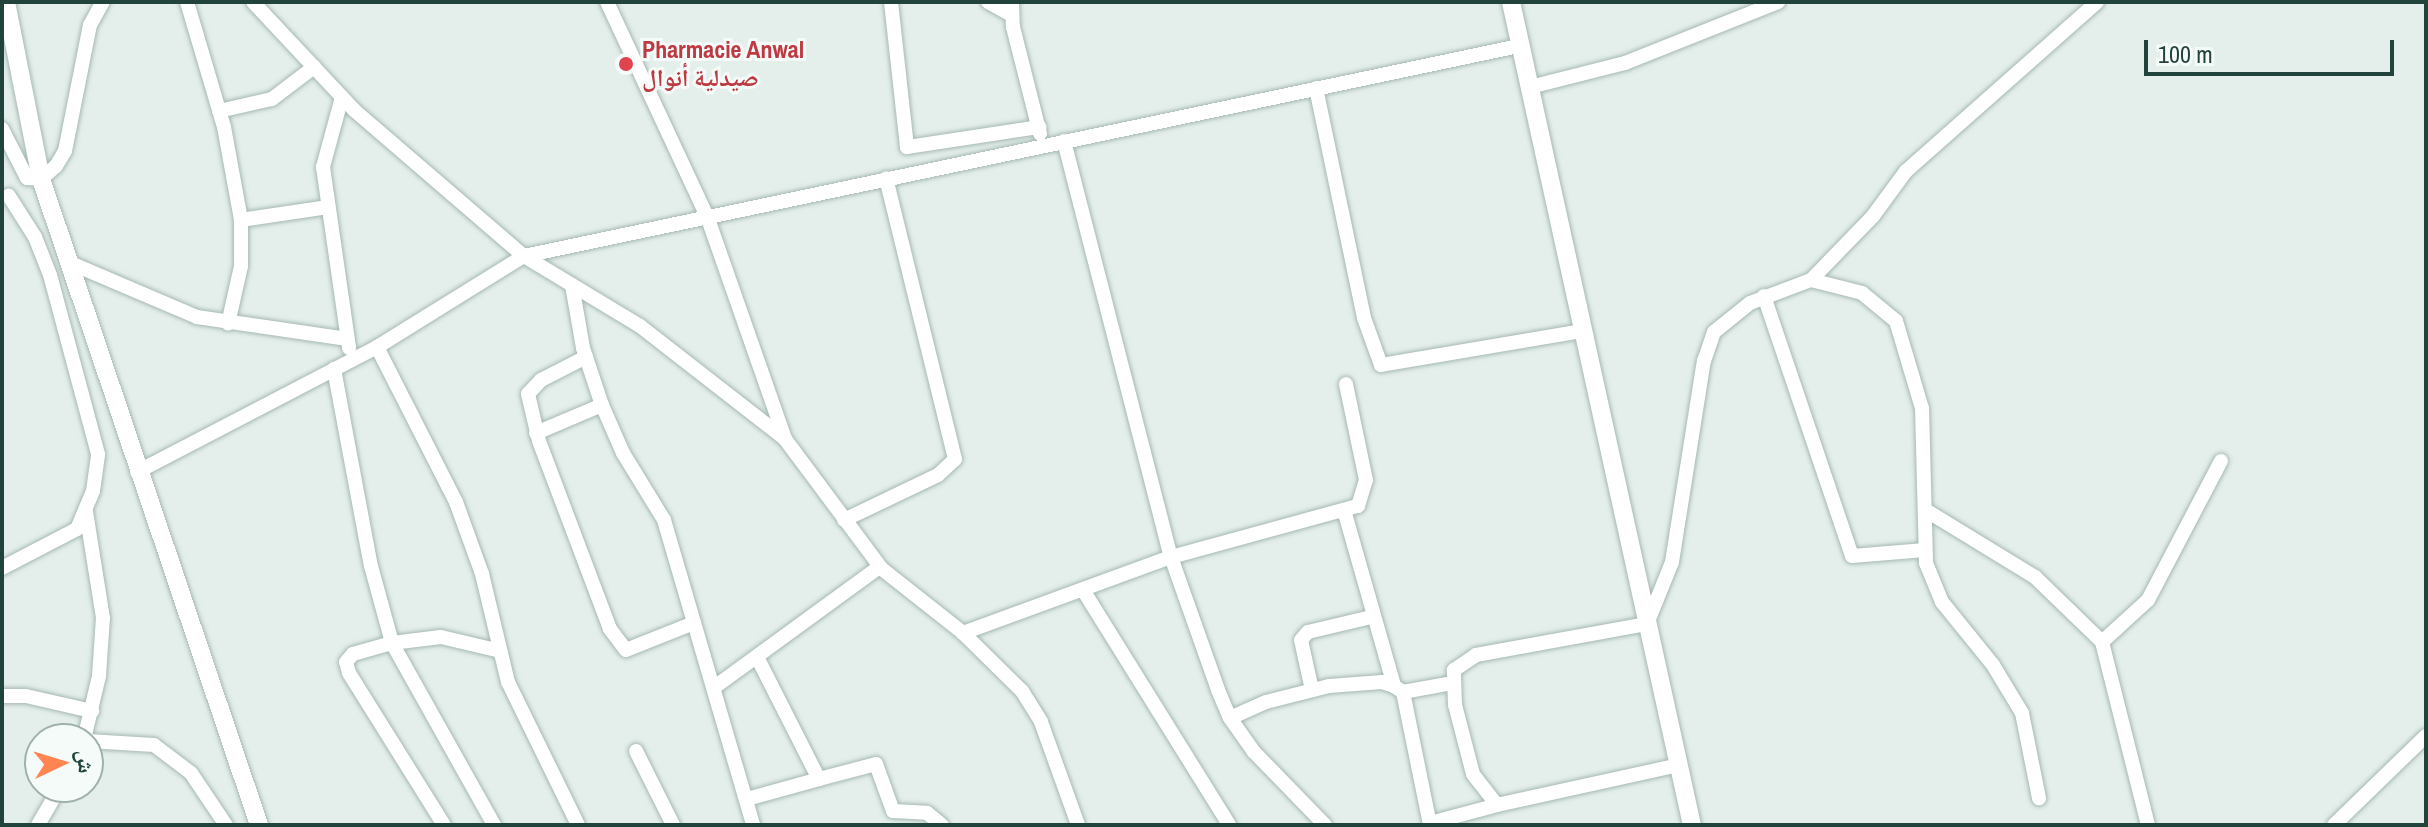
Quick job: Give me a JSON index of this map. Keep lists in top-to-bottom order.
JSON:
{
  "places": ["Pharmacie Anwal صيدلية أنوال"],
  "scale_bar": "100 m",
  "north": "right"
}
